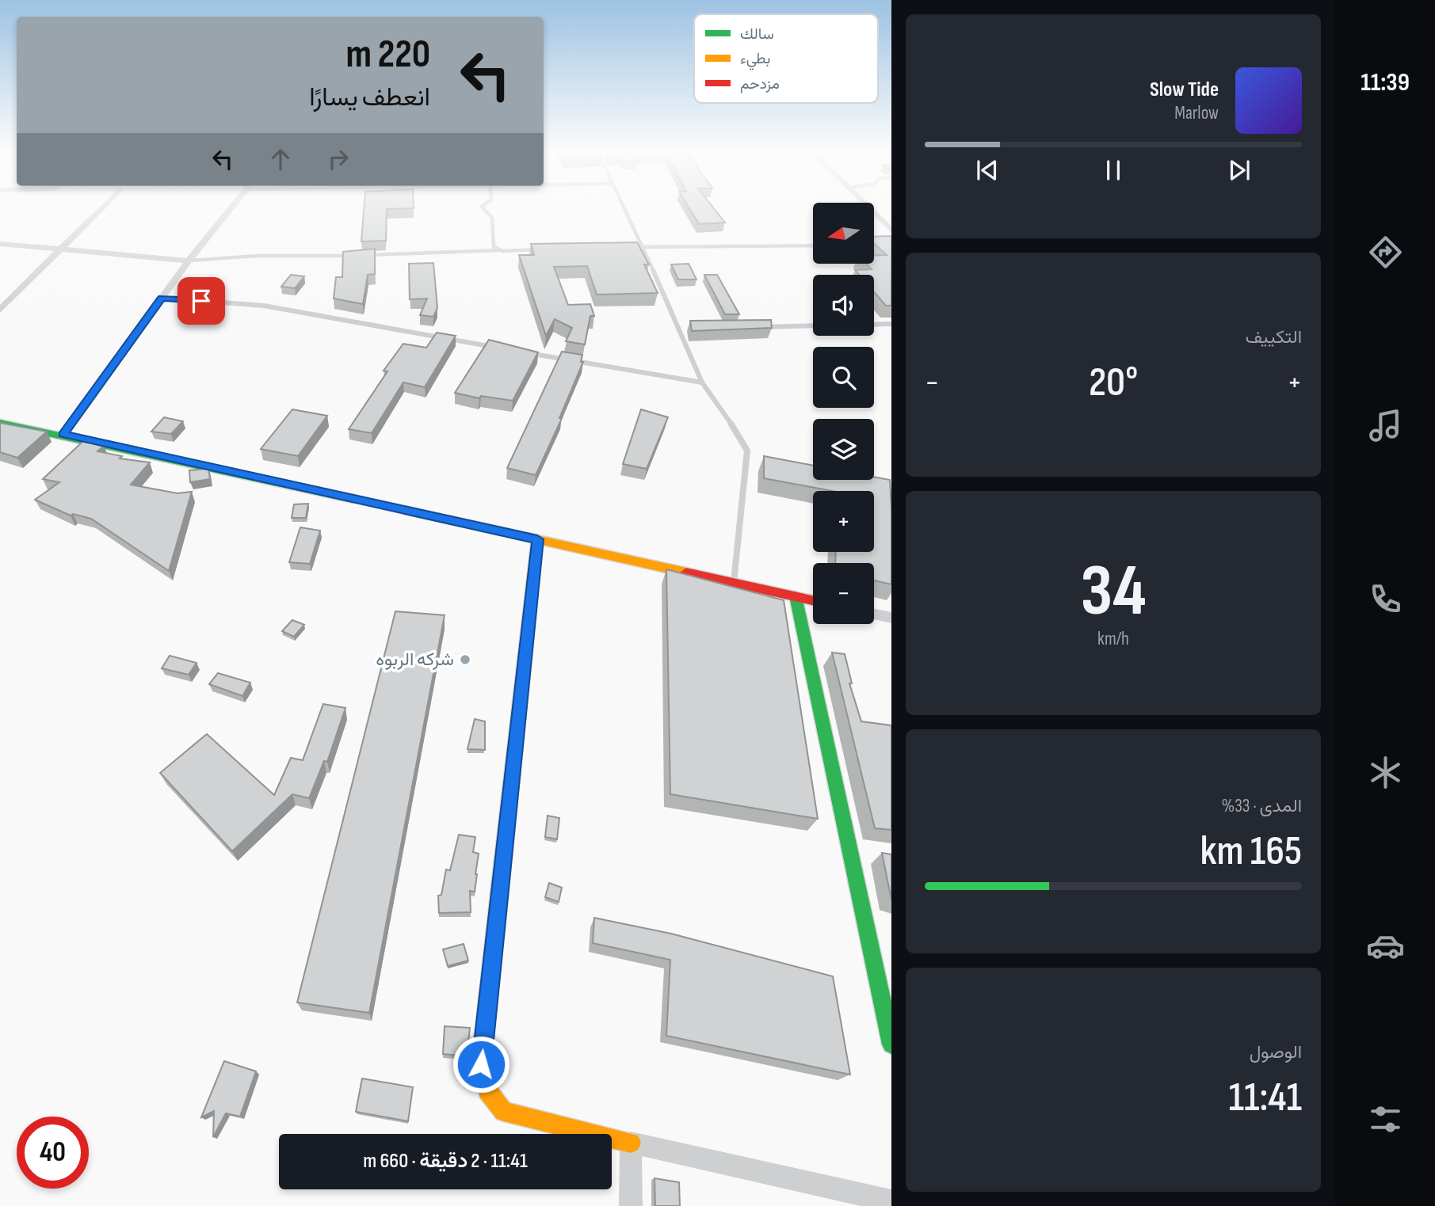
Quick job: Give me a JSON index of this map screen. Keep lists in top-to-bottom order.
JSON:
{
  "places": ["شركه الربوه"],
  "legend": ["سالك", "بطيء", "مزدحم"],
  "north": "left",
  "page": {
    "tabs": "11:39",
    "turn": ["220 m", "انعطف يسارًا"],
    "song": ["Slow Tide", "Marlow"],
    "map_buttons": ["+", "−"],
    "tile": [
      "التكييف",
      ["34", "km/h"],
      ["المدى · 33%", "165 km"],
      ["الوصول", "11:41"]
    ],
    "heat": ["−", "20°", "+"],
    "limit": "40",
    "trip": "11:41 · 2 دقيقة · 660 m"
  }
}
